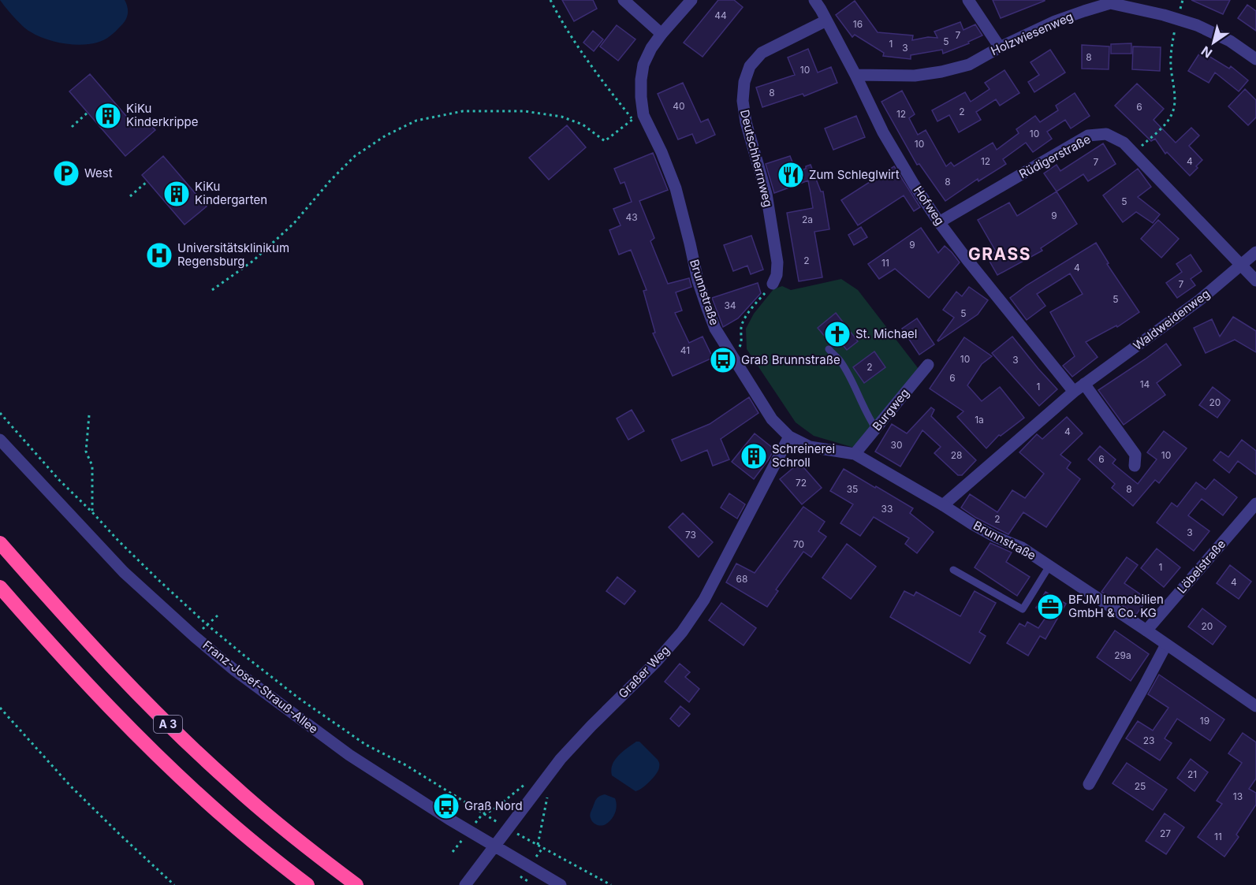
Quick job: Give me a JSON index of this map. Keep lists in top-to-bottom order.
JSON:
{
  "streets": {
    "highway": ["A 3"],
    "street": [
      "Holzwiesenweg",
      "Rüdigerstraße",
      "Deutschherrnweg",
      "Hofweg",
      "Brunnstraße",
      "Waldweidenweg",
      "Burgweg",
      "Löbelstraße",
      "Graßer Weg",
      "Franz-Josef-Strauß-Allee"
    ]
  },
  "crossings": [
    ["Holzwiesenweg", "Hofweg"],
    ["Rüdigerstraße", "Hofweg"],
    ["Rüdigerstraße", "Waldweidenweg"],
    ["Deutschherrnweg", "Hofweg"],
    ["Hofweg", "Waldweidenweg"],
    ["Brunnstraße", "Waldweidenweg"],
    ["Brunnstraße", "Burgweg"],
    ["Brunnstraße", "Löbelstraße"],
    ["Brunnstraße", "Graßer Weg"],
    ["Graßer Weg", "Franz-Josef-Strauß-Allee"]
  ],
  "districts": ["GRASS"],
  "places": {
    "building": ["KiKu Kinderkrippe", "KiKu Kindergarten", "Schreinerei Schroll"],
    "parking": ["West"],
    "restaurant": ["Zum Schleglwirt"],
    "hospital": ["Universitätsklinikum Regensburg"],
    "church": ["St. Michael"],
    "bus stop": ["Graß Brunnstraße", "Graß Nord"],
    "office": ["BFJM Immobilien GmbH & Co. KG"]
  },
  "house_numbers": [
    "44",
    "16",
    "7",
    "5",
    "1",
    "3",
    "8",
    "10",
    "8",
    "40",
    "6",
    "2",
    "12",
    "10",
    "10",
    "12",
    "4",
    "7",
    "8",
    "5",
    "9",
    "43",
    "2a",
    "9",
    "2",
    "11",
    "4",
    "7",
    "5",
    "34",
    "5",
    "41",
    "10",
    "3",
    "2",
    "6",
    "14",
    "1",
    "20",
    "1a",
    "4",
    "30",
    "28",
    "10",
    "6",
    "72",
    "35",
    "8",
    "33",
    "2",
    "3",
    "73",
    "70",
    "1",
    "68",
    "4",
    "20",
    "29a",
    "19",
    "23",
    "21",
    "25",
    "13",
    "27",
    "11"
  ],
  "north": "bottom left"
}
